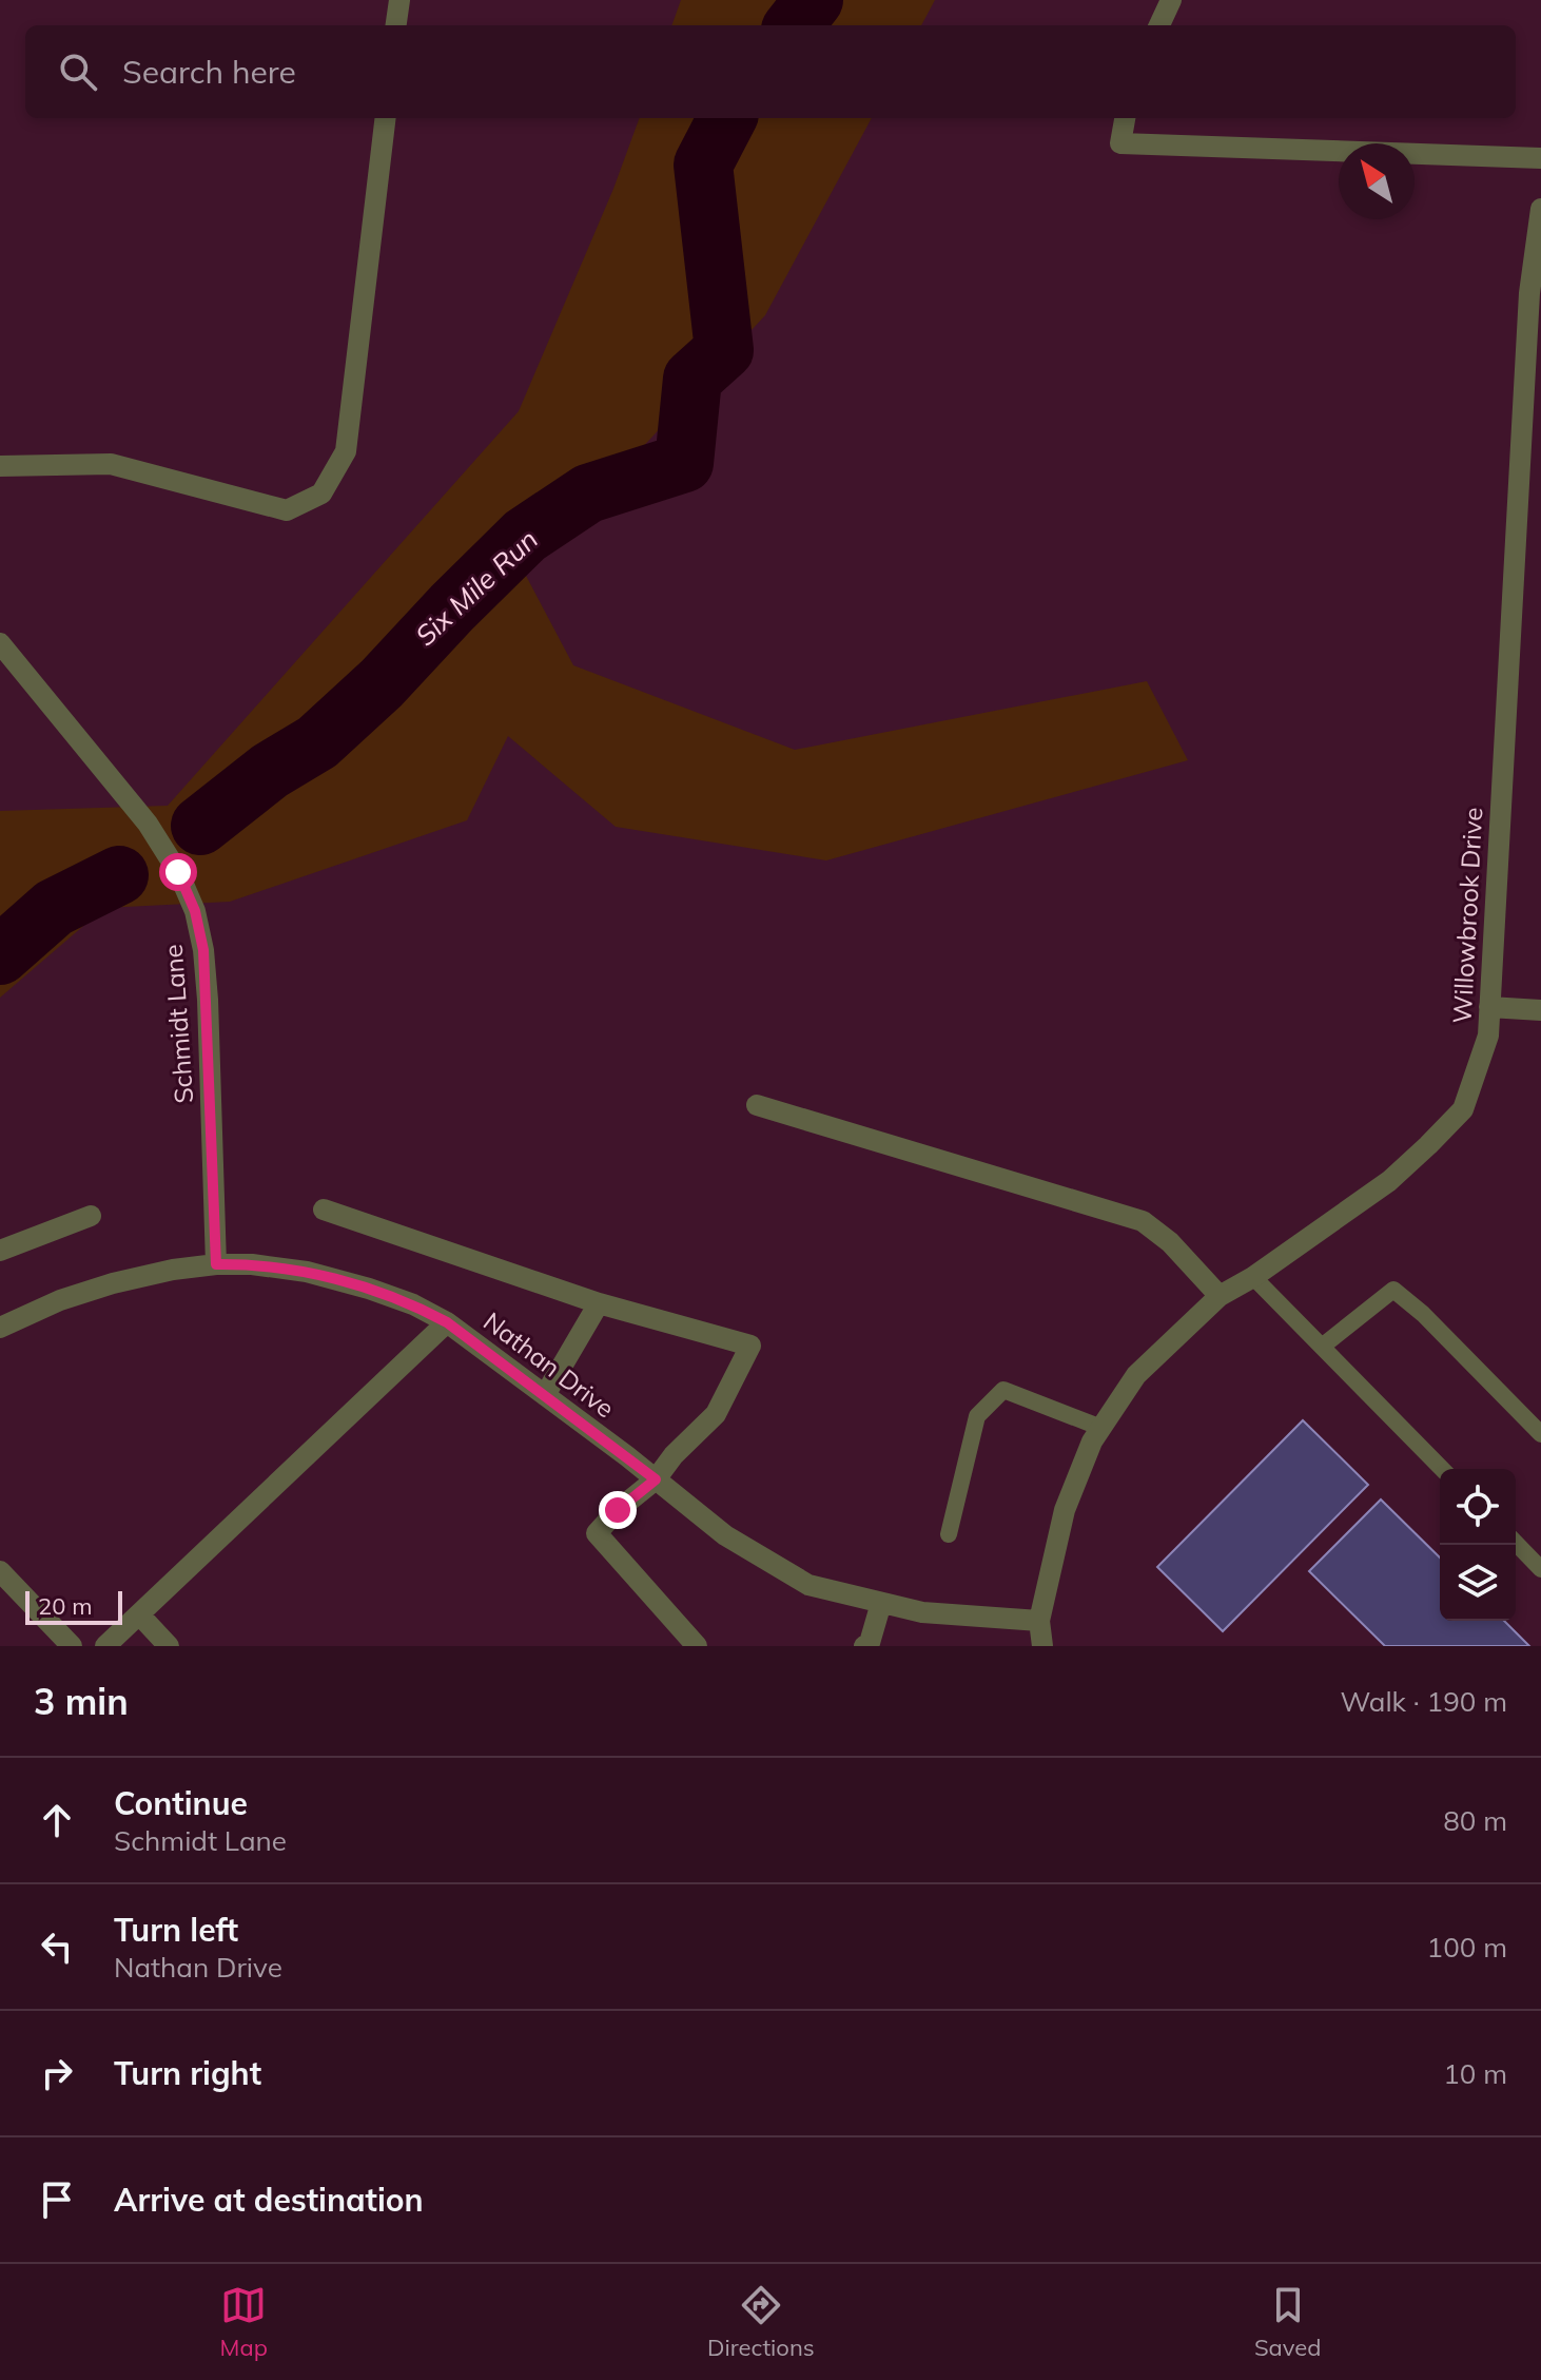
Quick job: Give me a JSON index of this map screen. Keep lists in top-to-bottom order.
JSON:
{
  "streets": {
    "street": ["Willowbrook Drive", "Schmidt Lane", "Nathan Drive"]
  },
  "crossings": [
    ["Willowbrook Drive", "Nathan Drive"],
    ["Schmidt Lane", "Nathan Drive"]
  ],
  "water": ["Six Mile Run"],
  "scale_bar": "20 m",
  "north": "top left",
  "page": {
    "search": "Search here",
    "scale": "20 m",
    "heading": ["3 min", "Walk · 190 m"],
    "list": [
      ["Continue", "Schmidt Lane", "80 m"],
      ["Turn left", "Nathan Drive", "100 m"],
      ["Turn right", "10 m"],
      "Arrive at destination"
    ],
    "nav": ["Map", "Directions", "Saved"]
  }
}
